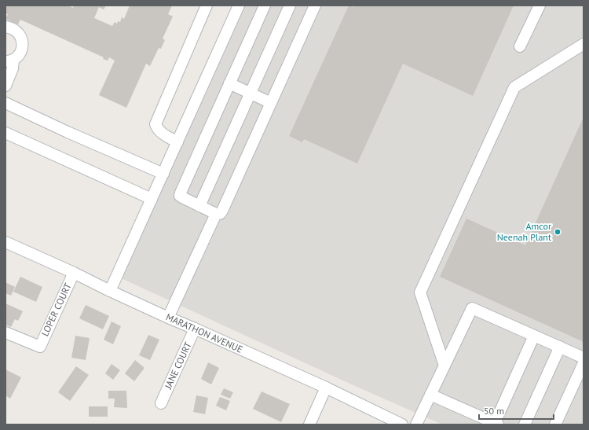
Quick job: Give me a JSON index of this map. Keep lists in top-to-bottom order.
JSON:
{
  "streets": {
    "street": ["LOPER COURT", "MARATHON AVENUE", "JANE COURT"]
  },
  "crossings": [
    ["LOPER COURT", "MARATHON AVENUE"],
    ["MARATHON AVENUE", "JANE COURT"]
  ],
  "places": ["Amcor Neenah Plant"],
  "scale_bar": "50 m"
}
